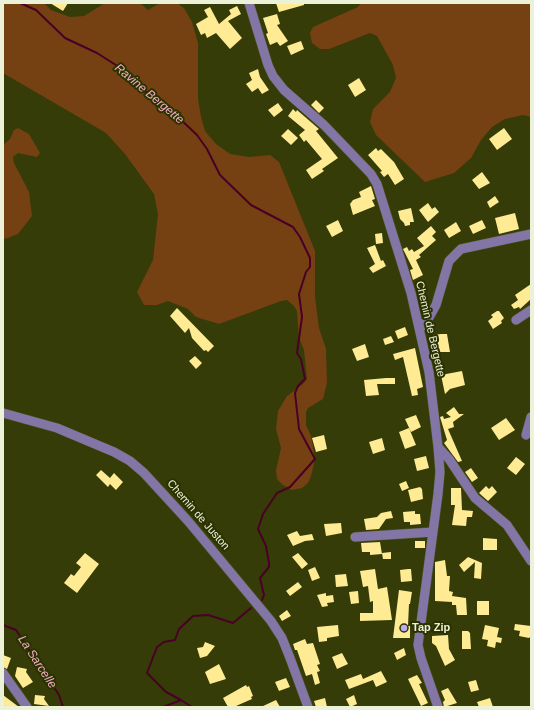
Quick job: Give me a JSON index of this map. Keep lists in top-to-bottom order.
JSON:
{
  "streets": {
    "street": ["Chemin de Bergette", "Chemin de Juston"]
  },
  "water": ["Ravine Bergette", "La Sarcelle"],
  "places": ["Tap Zip"]
}
